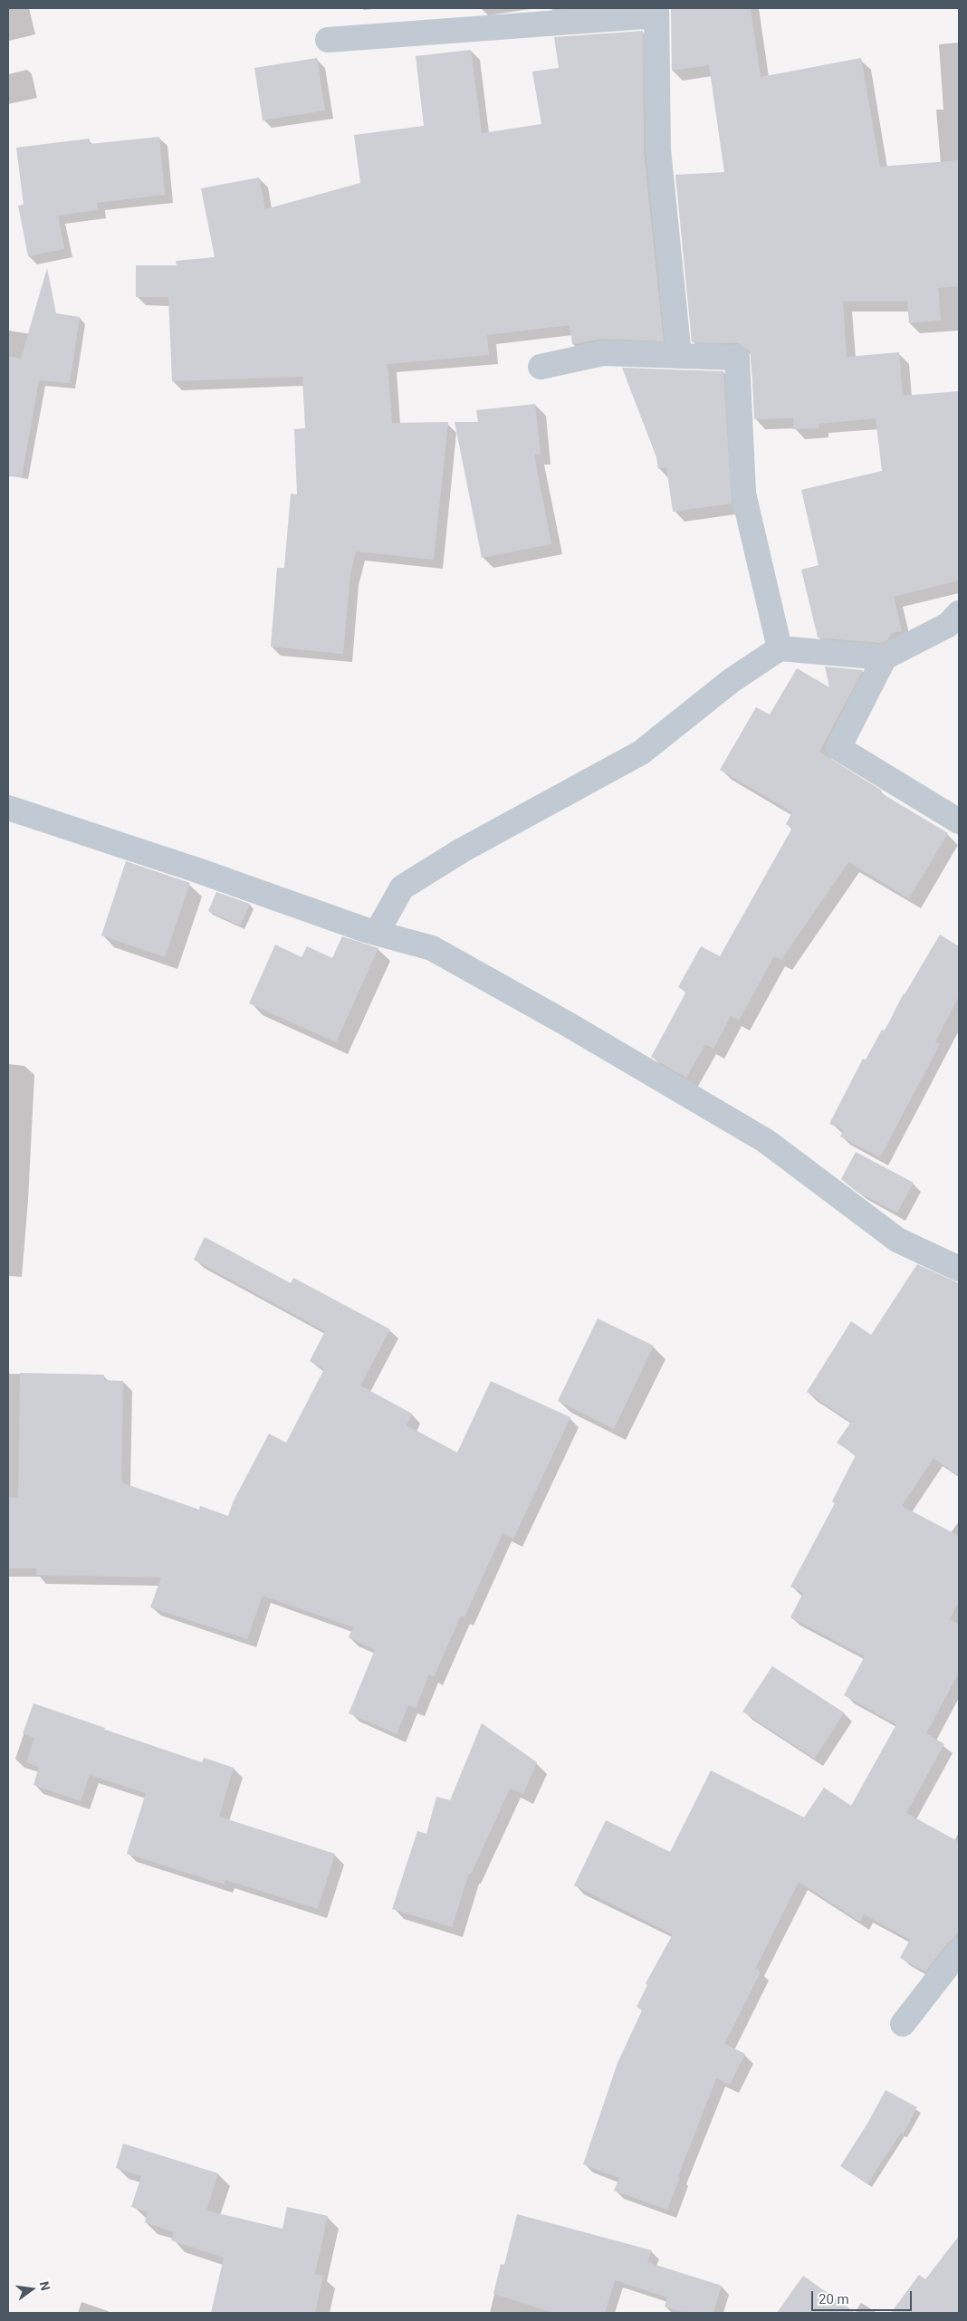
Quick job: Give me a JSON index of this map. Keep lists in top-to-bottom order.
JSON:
{
  "scale_bar": "20 m",
  "north": "right"
}
